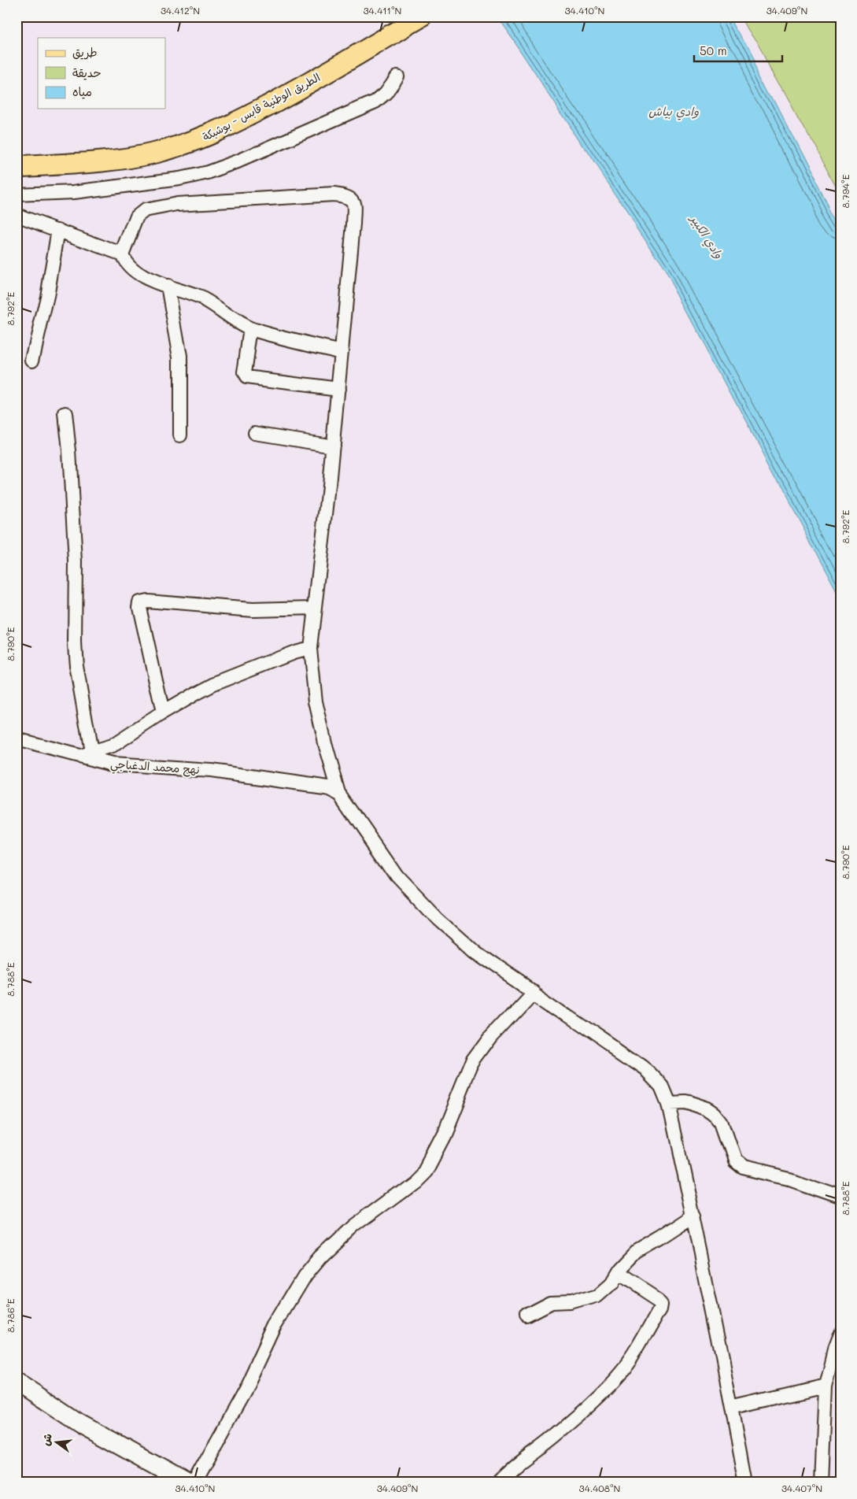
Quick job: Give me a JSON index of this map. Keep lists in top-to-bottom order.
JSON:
{
  "streets": {
    "main road": ["الطريق الوطنية قابس - بوشبكة"],
    "street": ["نهج محمد الدغباجي"]
  },
  "water": ["وادي بياش", "وادي الكبير"],
  "legend": ["طريق", "حديقة", "مياه"],
  "scale_bar": "50 m",
  "north": "left",
  "coordinates": [
    "34.412°N",
    "34.411°N",
    "34.410°N",
    "34.409°N",
    "8.794°E",
    "8.792°E",
    "8.790°E",
    "8.788°E",
    "8.786°E",
    "34.408°N",
    "34.407°N"
  ]
}
